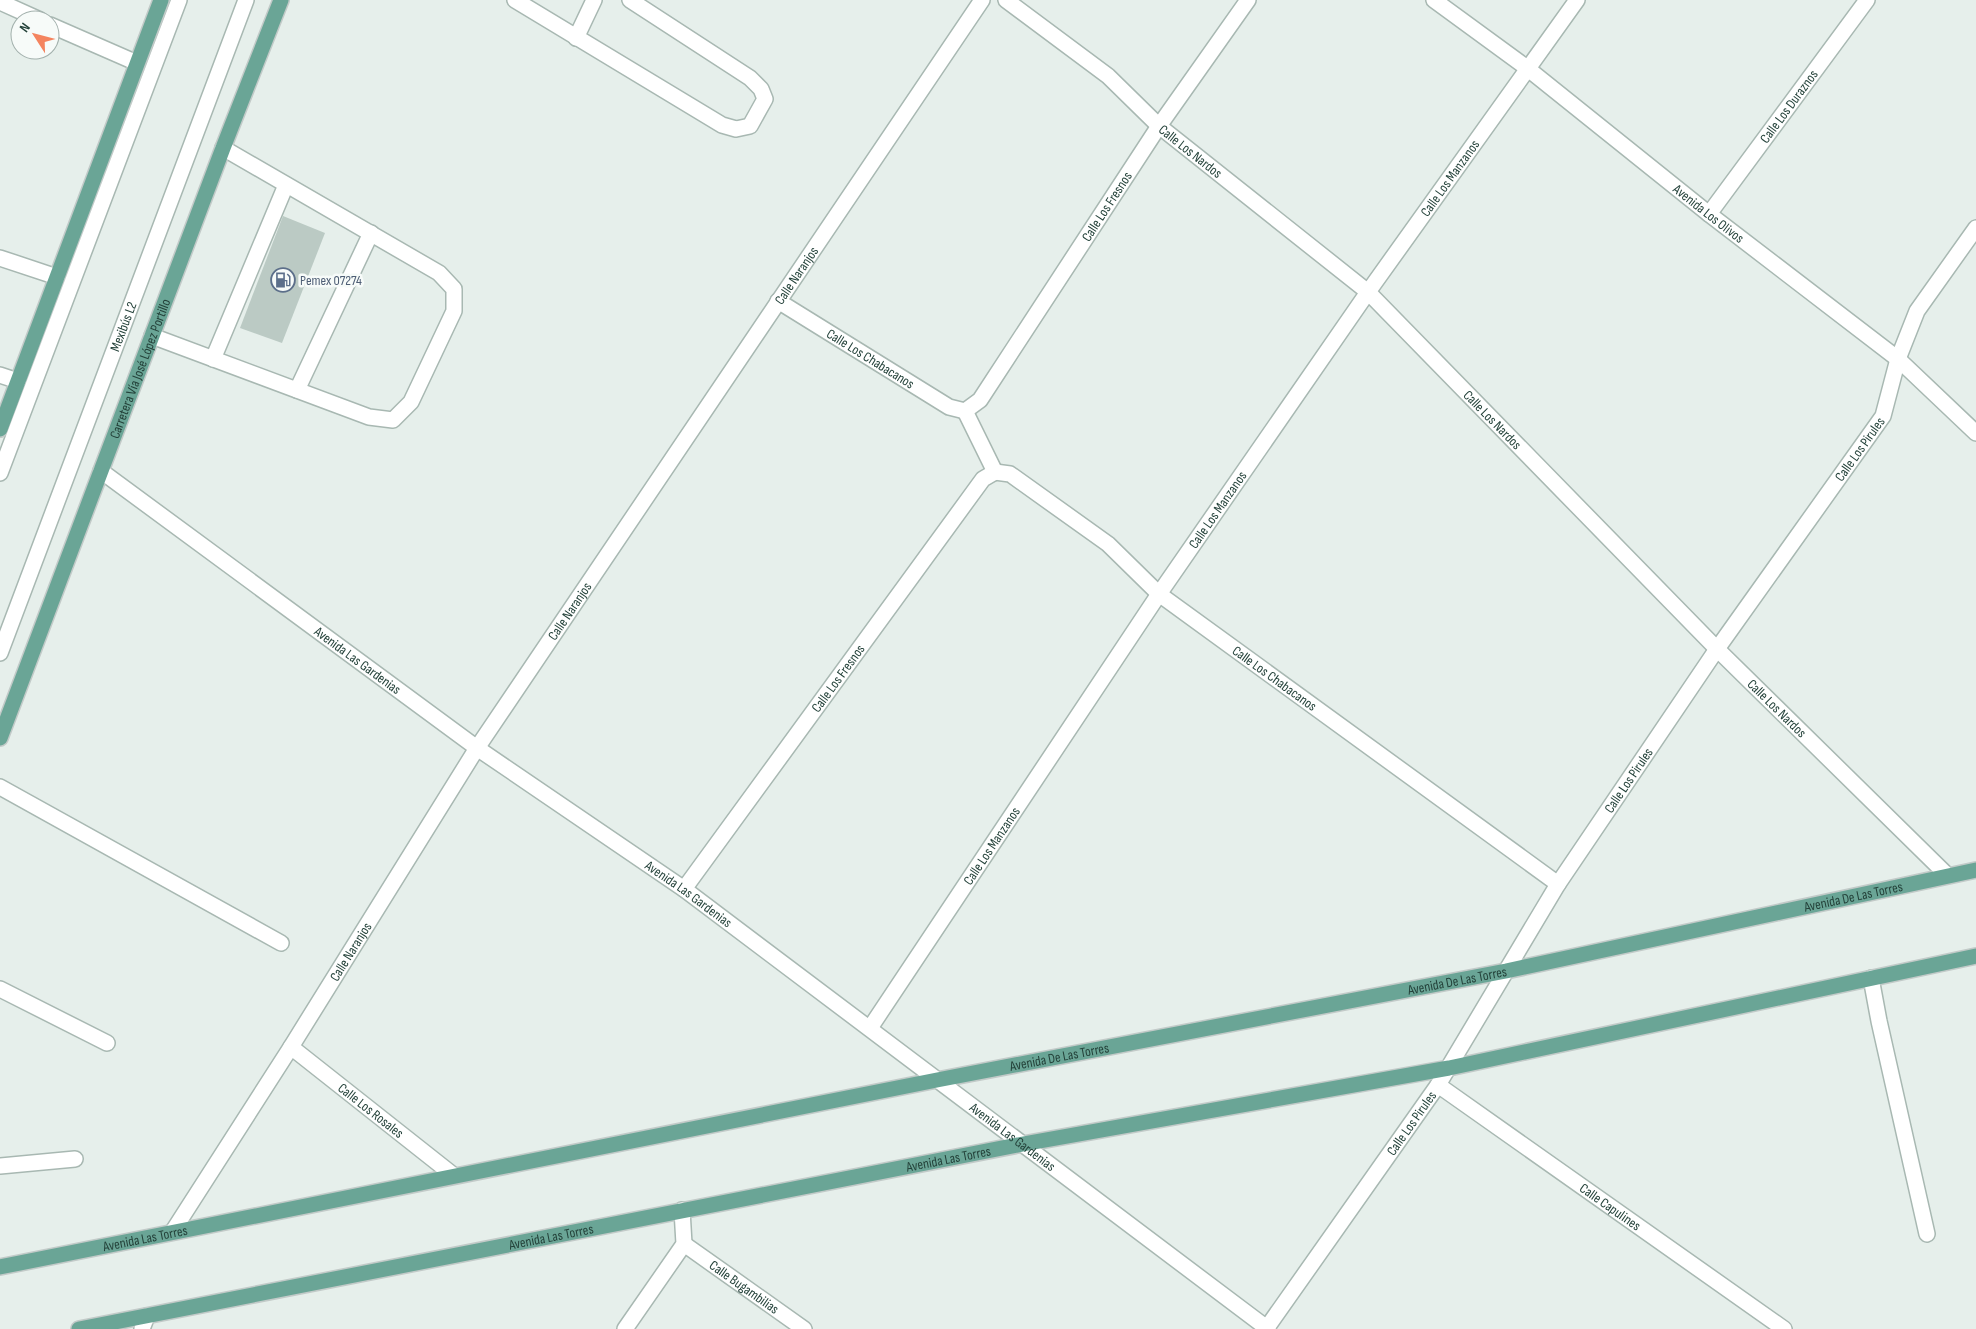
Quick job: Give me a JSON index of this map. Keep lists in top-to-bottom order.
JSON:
{
  "streets": {
    "main road": ["Carretera Vía José López Portillo", "Avenida De Las Torres", "Avenida Las Torres"],
    "street": [
      "Calle Los Duraznos",
      "Calle Los Nardos",
      "Calle Los Manzanos",
      "Calle Los Fresnos",
      "Avenida Los Olivos",
      "Calle Naranjos",
      "Mexibús L2",
      "Calle Los Chabacanos",
      "Calle Los Pirules",
      "Avenida Las Gardenias",
      "Calle Los Rosales",
      "Calle Capulines",
      "Calle Bugambilias"
    ]
  },
  "crossings": [
    ["Calle Los Duraznos", "Avenida Los Olivos"],
    ["Calle Los Nardos", "Calle Los Manzanos"],
    ["Calle Los Nardos", "Calle Los Fresnos"],
    ["Calle Los Nardos", "Calle Los Pirules"],
    ["Calle Los Nardos", "Avenida De Las Torres"],
    ["Calle Los Manzanos", "Avenida Los Olivos"],
    ["Calle Los Manzanos", "Calle Los Chabacanos"],
    ["Calle Los Manzanos", "Avenida Las Gardenias"],
    ["Calle Los Fresnos", "Calle Los Chabacanos"],
    ["Calle Los Fresnos", "Avenida Las Gardenias"],
    ["Avenida Los Olivos", "Calle Los Pirules"],
    ["Calle Naranjos", "Calle Los Chabacanos"],
    ["Calle Naranjos", "Avenida Las Gardenias"],
    ["Calle Naranjos", "Calle Los Rosales"],
    ["Calle Naranjos", "Avenida Las Torres"],
    ["Calle Los Chabacanos", "Calle Los Pirules"],
    ["Carretera Vía José López Portillo", "Avenida Las Gardenias"],
    ["Calle Los Pirules", "Avenida Las Gardenias"],
    ["Calle Los Pirules", "Avenida De Las Torres"],
    ["Calle Los Pirules", "Calle Capulines"],
    ["Avenida Las Gardenias", "Avenida De Las Torres"],
    ["Avenida Las Gardenias", "Avenida Las Torres"],
    ["Avenida De Las Torres", "Avenida Las Torres"],
    ["Calle Los Rosales", "Avenida Las Torres"]
  ],
  "places": {
    "fuel station": ["Pemex 07274"]
  },
  "north": "top left"
}
